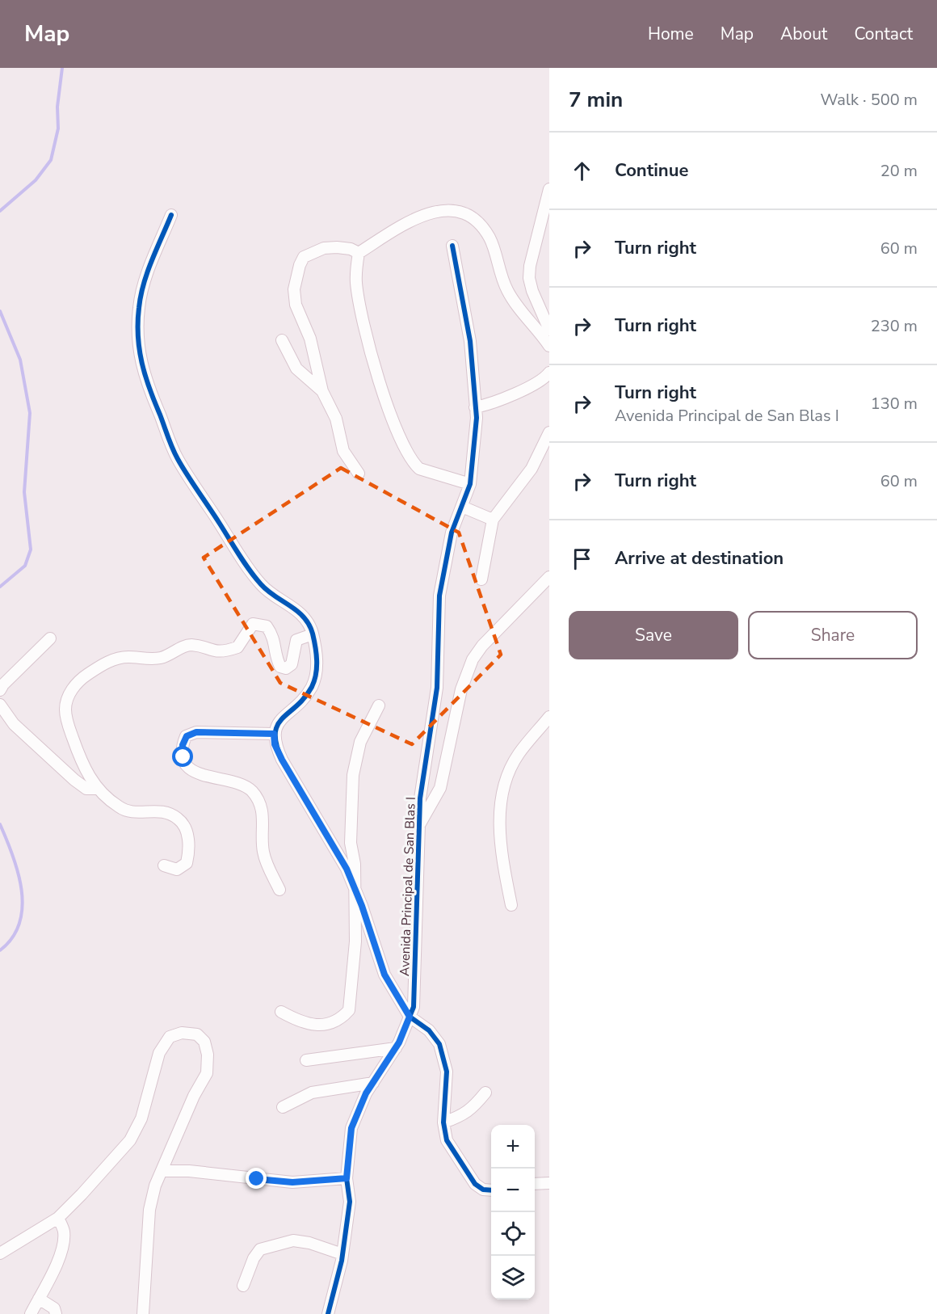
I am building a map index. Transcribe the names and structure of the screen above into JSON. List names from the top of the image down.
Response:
{
  "streets": {
    "street": ["Avenida Principal de San Blas I"]
  },
  "page": {
    "header": "Map",
    "nav": [
      "Home",
      "Map",
      "About",
      "Contact"
    ],
    "heading": ["7 min", "Walk · 500 m"],
    "list": [
      ["Continue", "20 m"],
      ["Turn right", "60 m"],
      ["Turn right", "230 m"],
      ["Turn right", "Avenida Principal de San Blas I", "130 m"],
      ["Turn right", "60 m"],
      "Arrive at destination"
    ],
    "buttons": ["Save", "Share"],
    "map_buttons": ["+", "−"]
  }
}
